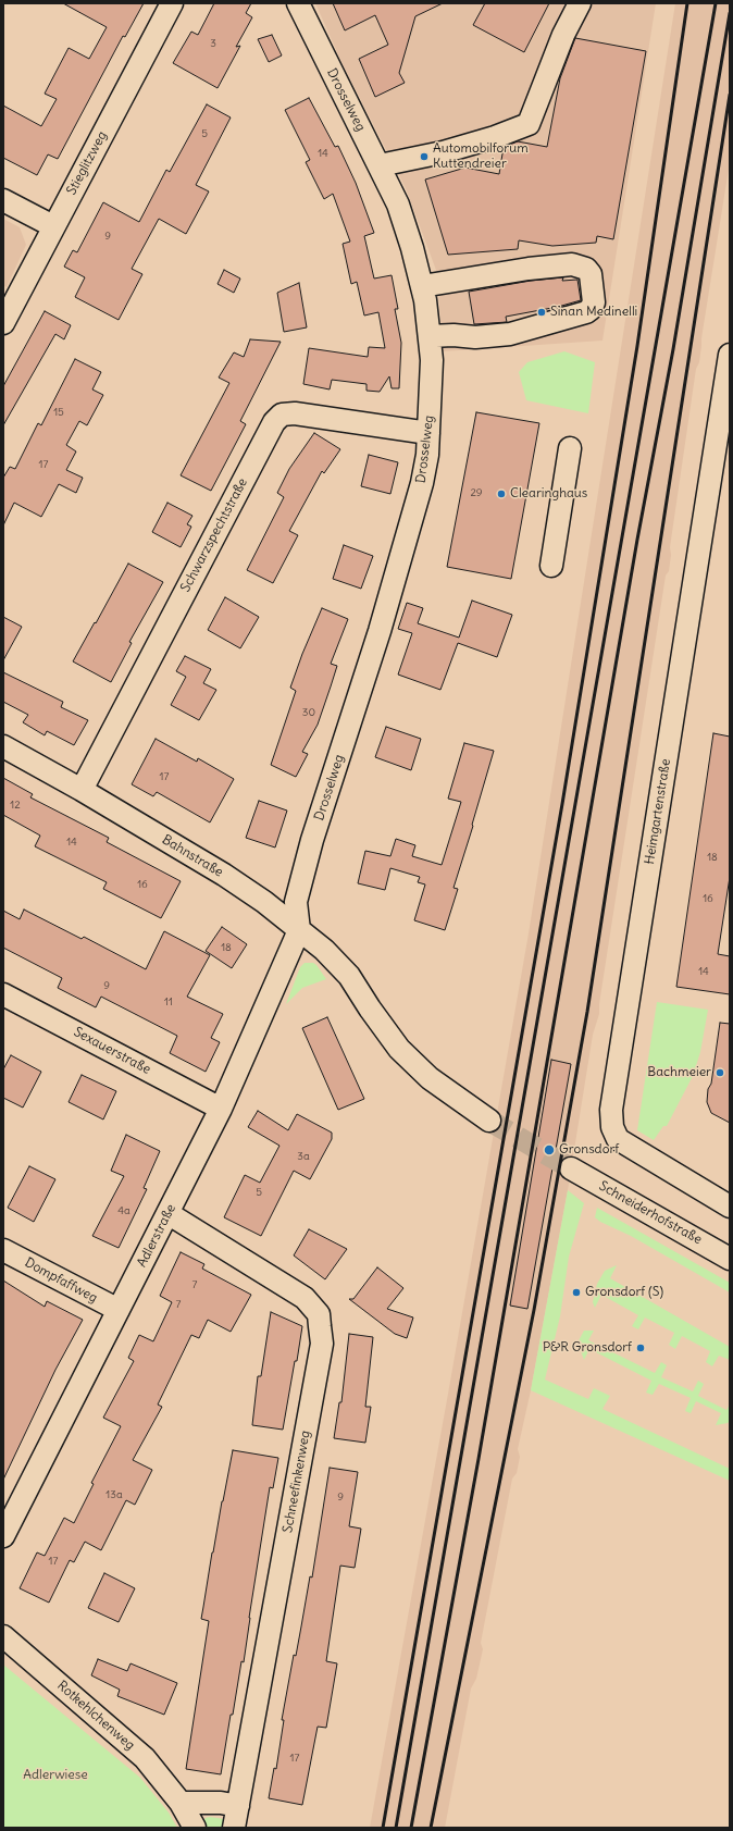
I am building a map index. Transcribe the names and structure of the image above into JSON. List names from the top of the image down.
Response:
{
  "streets": {
    "street": [
      "Drosselweg",
      "Stieglitzweg",
      "Schwarzspechtstraße",
      "Heimgartenstraße",
      "Bahnstraße",
      "Sexauerstraße",
      "Schneiderhofstraße",
      "Adlerstraße",
      "Dompfaffweg",
      "Schneefinkenweg",
      "Rotkehlchenweg"
    ]
  },
  "crossings": [
    ["Drosselweg", "Schwarzspechtstraße"],
    ["Drosselweg", "Bahnstraße"],
    ["Drosselweg", "Adlerstraße"],
    ["Schwarzspechtstraße", "Bahnstraße"],
    ["Bahnstraße", "Adlerstraße"],
    ["Sexauerstraße", "Adlerstraße"],
    ["Adlerstraße", "Dompfaffweg"],
    ["Adlerstraße", "Schneefinkenweg"]
  ],
  "parks": ["Adlerwiese"],
  "places": [
    "Automobilforum Kuttendreier",
    "Sinan Medinelli",
    "Clearinghaus",
    "Bachmeier",
    "Gronsdorf",
    "Gronsdorf (S)",
    "P&R Gronsdorf"
  ],
  "house_numbers": [
    "3",
    "5",
    "14",
    "9",
    "15",
    "17",
    "29",
    "30",
    "17",
    "12",
    "14",
    "18",
    "16",
    "16",
    "18",
    "14",
    "9",
    "11",
    "3a",
    "5",
    "4a",
    "7",
    "7",
    "13a",
    "9",
    "17",
    "17"
  ]
}
